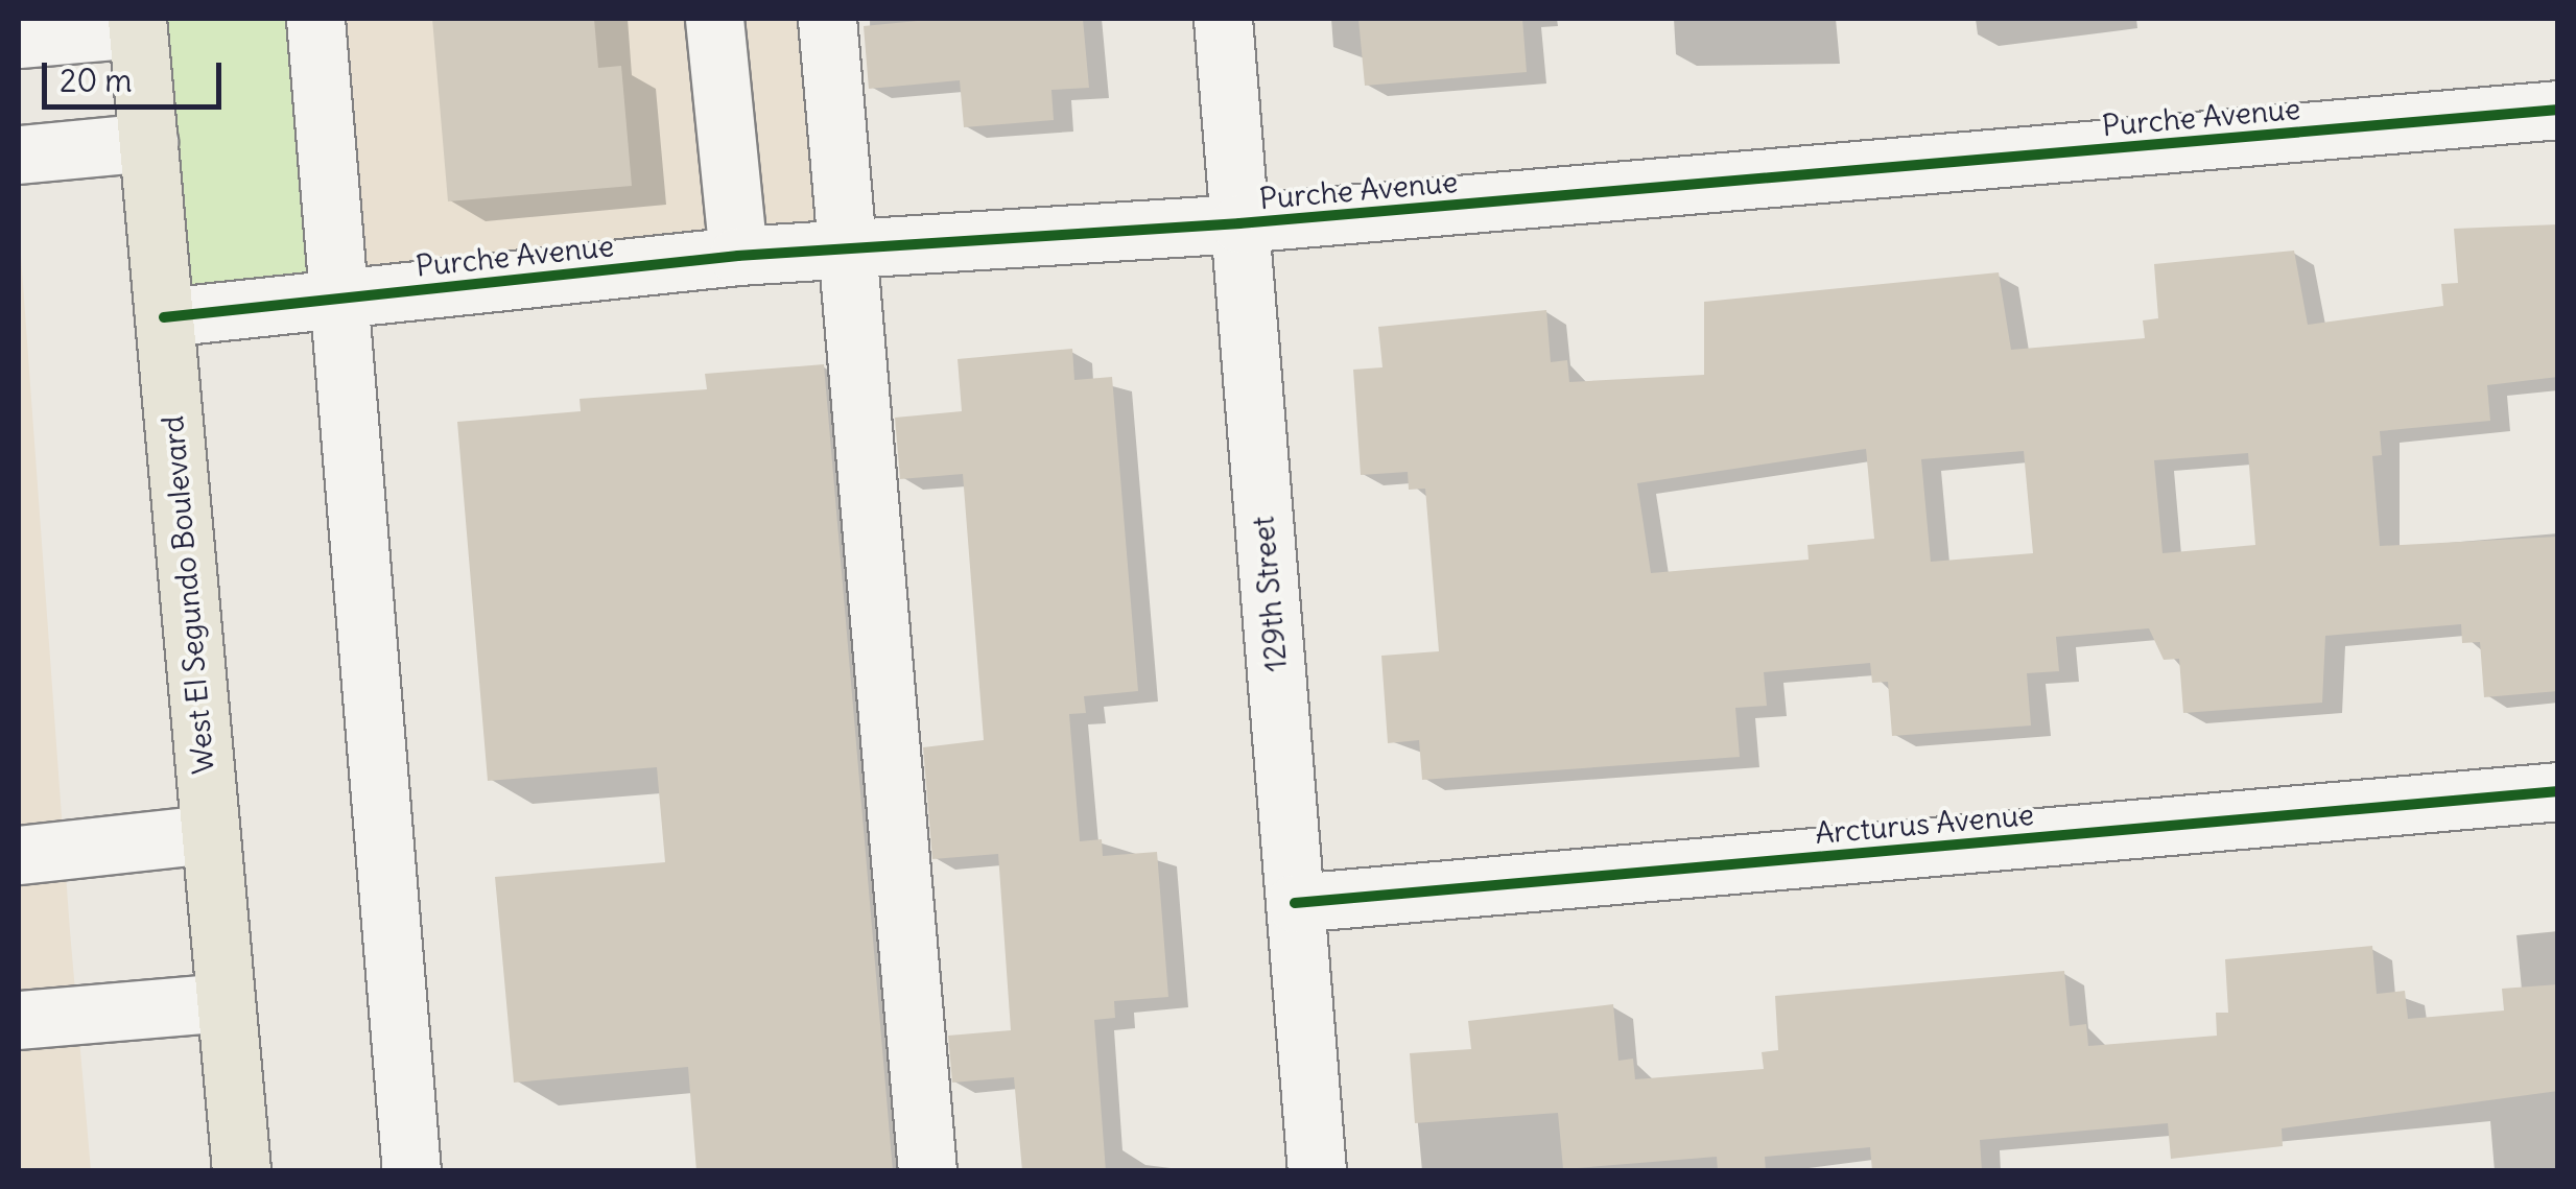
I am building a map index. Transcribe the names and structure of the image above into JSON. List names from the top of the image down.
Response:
{
  "streets": {
    "main road": ["West El Segundo Boulevard"],
    "street": ["Purche Avenue", "129th Street", "Arcturus Avenue"]
  },
  "crossings": [
    ["Purche Avenue", "129th Street"],
    ["Purche Avenue", "West El Segundo Boulevard"],
    ["129th Street", "Arcturus Avenue"]
  ],
  "scale_bar": "20 m"
}
